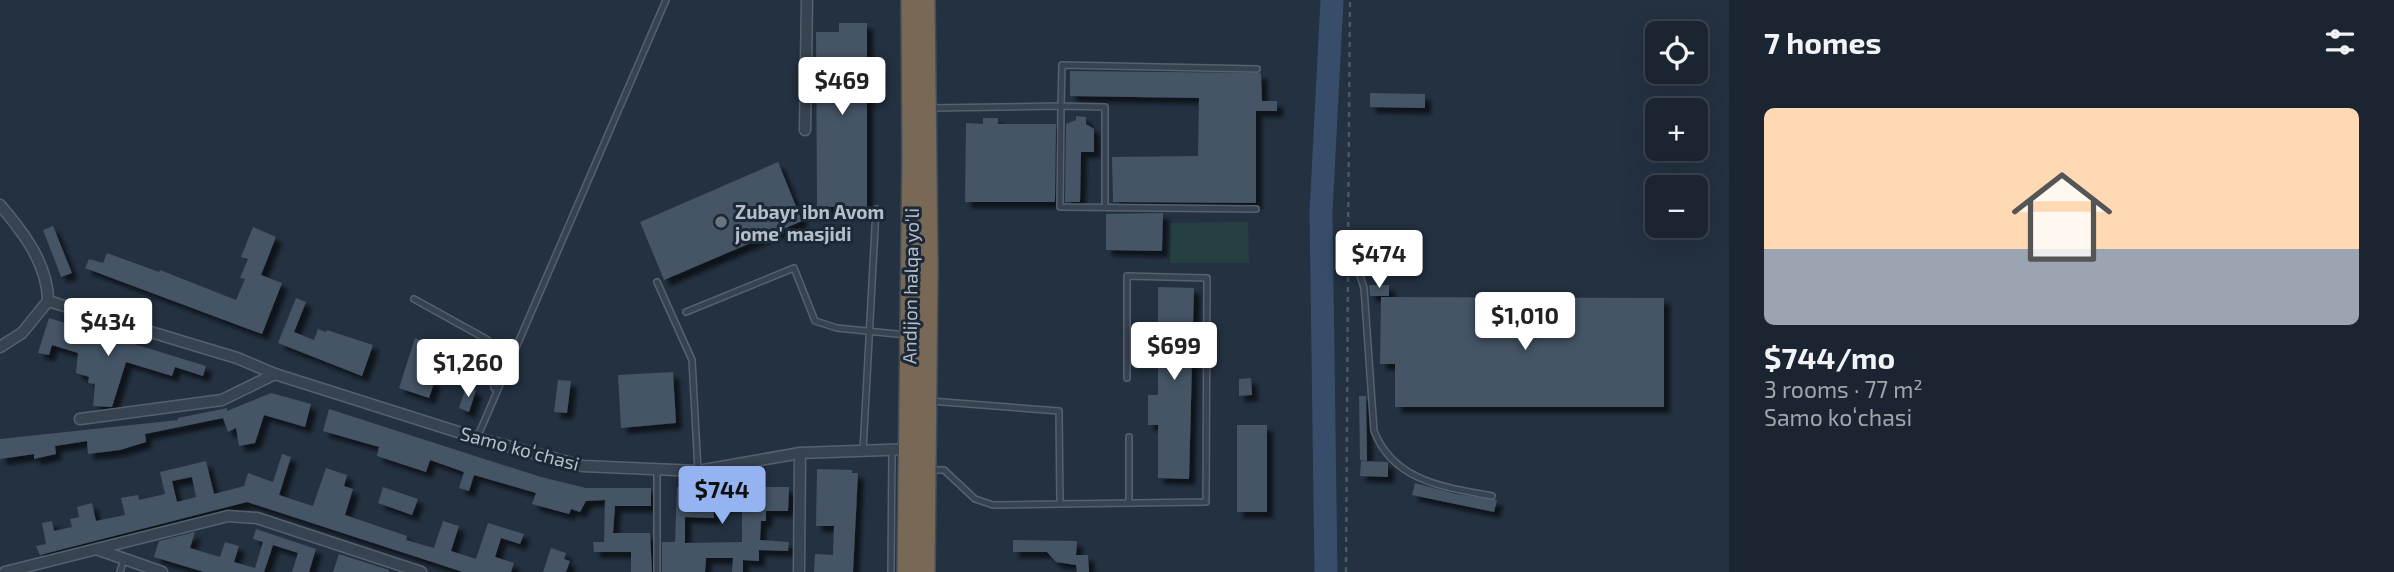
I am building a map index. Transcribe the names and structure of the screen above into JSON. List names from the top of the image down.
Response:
{
  "streets": {
    "highway": ["Andijon halqa yo‘li"],
    "street": ["Samo koʻchasi"]
  },
  "crossings": [
    ["Andijon halqa yo‘li", "Samo koʻchasi"]
  ],
  "places": ["Zubayr ibn Avom jome' masjidi"],
  "page": {
    "heading": "7 homes",
    "map_buttons": ["+", "−"],
    "price": [
      "$469",
      "$474",
      "$1,010",
      "$434",
      "$699",
      "$1,260",
      "$744"
    ],
    "list": [
      {
        "name": "$744/mo",
        "note": "3 rooms · 77 m² · Samo koʻchasi"
      }
    ]
  }
}
